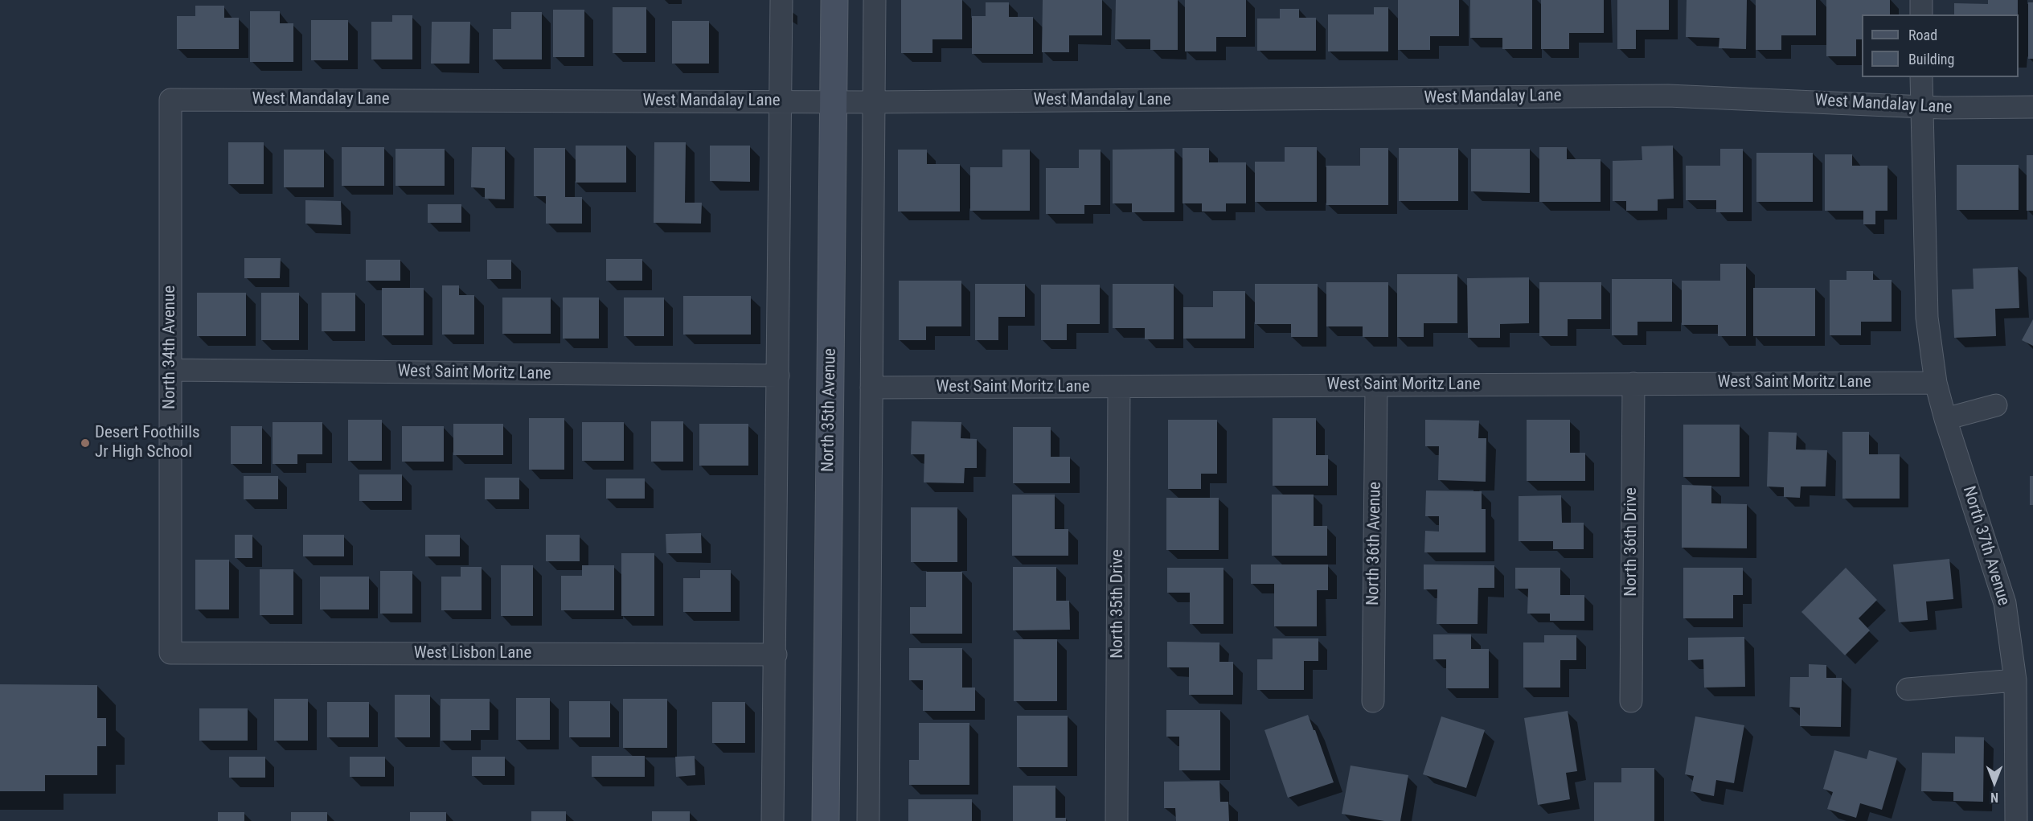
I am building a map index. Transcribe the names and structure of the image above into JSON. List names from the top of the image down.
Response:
{
  "streets": {
    "main road": ["North 35th Avenue"],
    "street": [
      "West Mandalay Lane",
      "North 34th Avenue",
      "West Saint Moritz Lane",
      "North 36th Drive",
      "North 36th Avenue",
      "North 37th Avenue",
      "North 35th Drive",
      "West Lisbon Lane"
    ]
  },
  "crossings": [
    ["West Mandalay Lane", "North 34th Avenue"],
    ["West Mandalay Lane", "North 35th Avenue"],
    ["West Mandalay Lane", "North 37th Avenue"],
    ["North 34th Avenue", "West Saint Moritz Lane"],
    ["North 34th Avenue", "West Lisbon Lane"],
    ["West Saint Moritz Lane", "North 36th Drive"],
    ["West Saint Moritz Lane", "North 36th Avenue"],
    ["West Saint Moritz Lane", "North 37th Avenue"],
    ["West Saint Moritz Lane", "North 35th Drive"]
  ],
  "places": ["Desert Foothills Jr High School"],
  "legend": ["Road", "Building"],
  "north": "bottom"
}
